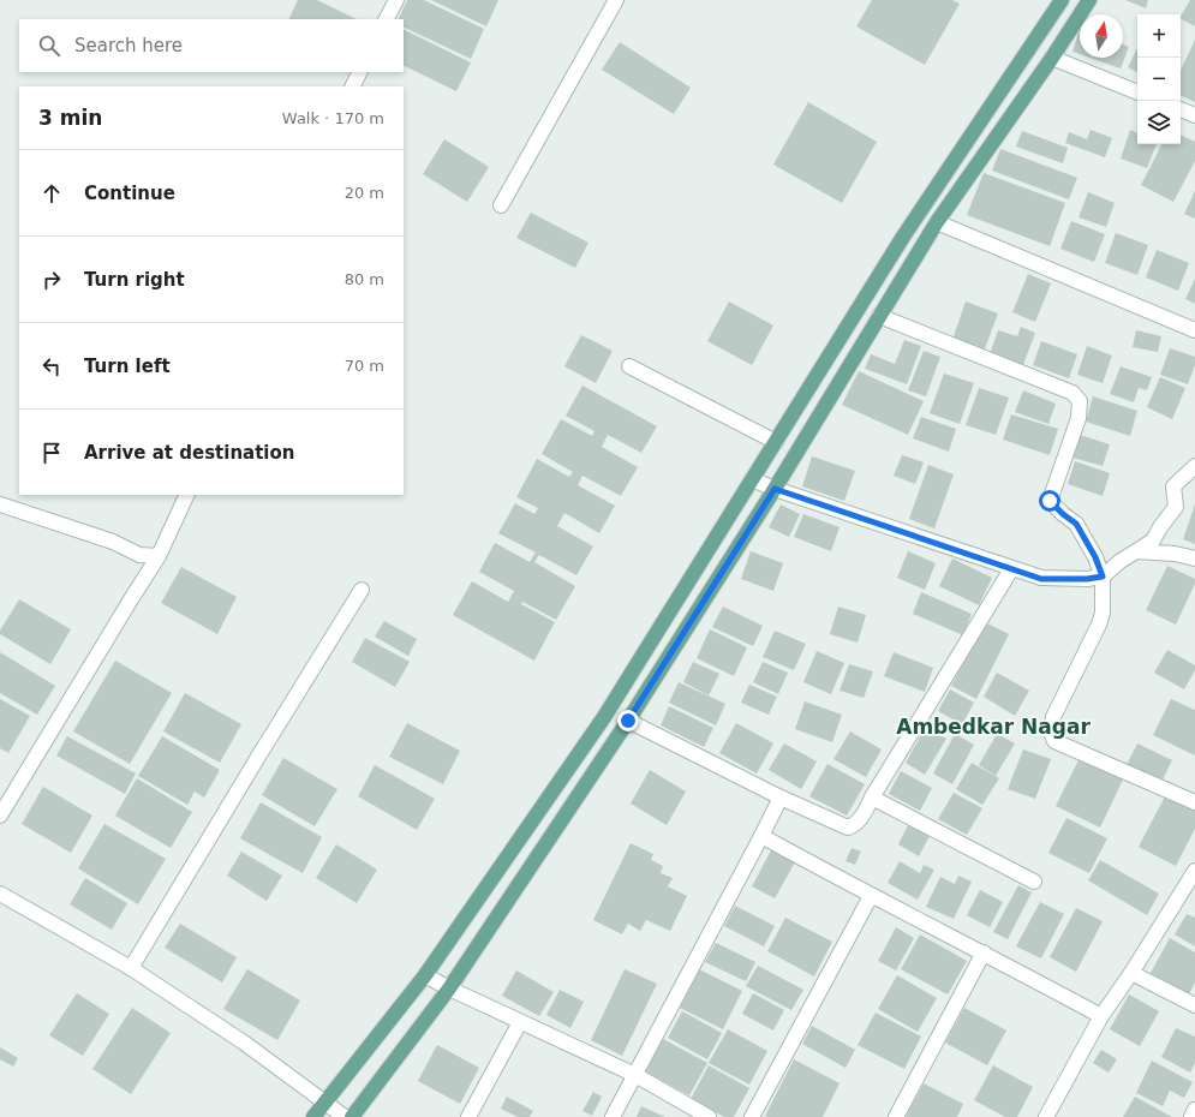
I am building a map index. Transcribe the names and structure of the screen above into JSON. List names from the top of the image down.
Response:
{
  "districts": ["Ambedkar Nagar"],
  "north": "top",
  "page": {
    "map_buttons": ["+", "−"],
    "search": "Search here",
    "heading": ["3 min", "Walk · 170 m"],
    "list": [
      ["Continue", "20 m"],
      ["Turn right", "80 m"],
      ["Turn left", "70 m"],
      "Arrive at destination"
    ]
  }
}
